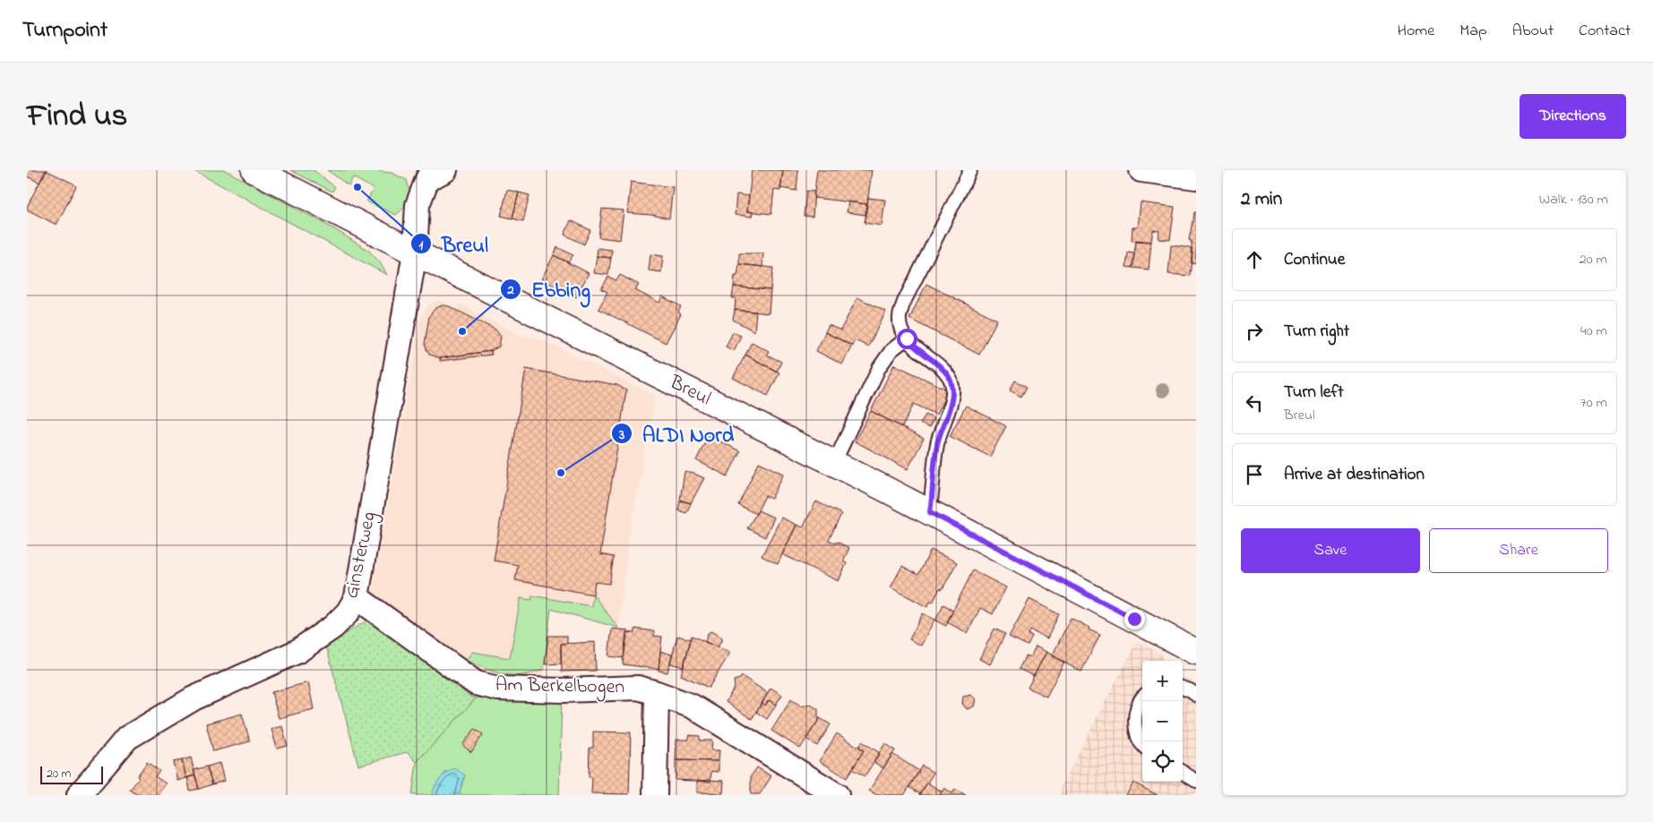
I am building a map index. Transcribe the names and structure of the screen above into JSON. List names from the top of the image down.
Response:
{
  "streets": {
    "main road": ["Breul"],
    "street": ["Ginsterweg", "Am Berkelbogen"]
  },
  "crossings": [
    ["Breul", "Ginsterweg"],
    ["Ginsterweg", "Am Berkelbogen"]
  ],
  "places": ["Breul", "Ebbing", "ALDI Nord"],
  "scale_bar": "20 m",
  "page": {
    "header": "Turnpoint",
    "nav": [
      "Home",
      "Map",
      "About",
      "Contact"
    ],
    "title": "Find us",
    "buttons": [
      "Directions",
      ["Save", "Share"]
    ],
    "heading": ["2 min", "Walk · 130 m"],
    "list": [
      ["Continue", "20 m"],
      ["Turn right", "40 m"],
      ["Turn left", "Breul", "70 m"],
      "Arrive at destination"
    ],
    "map_buttons": ["+", "−"],
    "scale": "20 m"
  }
}
